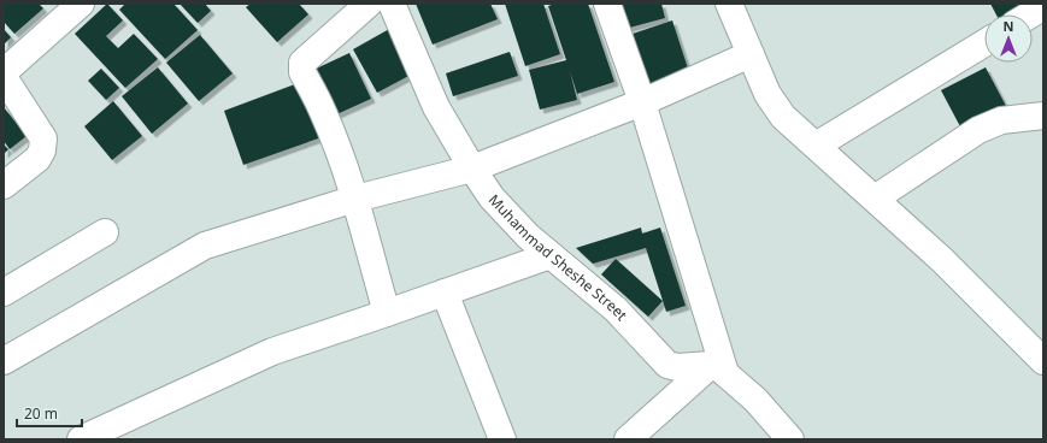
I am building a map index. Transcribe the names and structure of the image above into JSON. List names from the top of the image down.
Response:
{
  "streets": {
    "street": ["Muhammad Sheshe Street"]
  },
  "scale_bar": "20 m",
  "north": "top"
}
